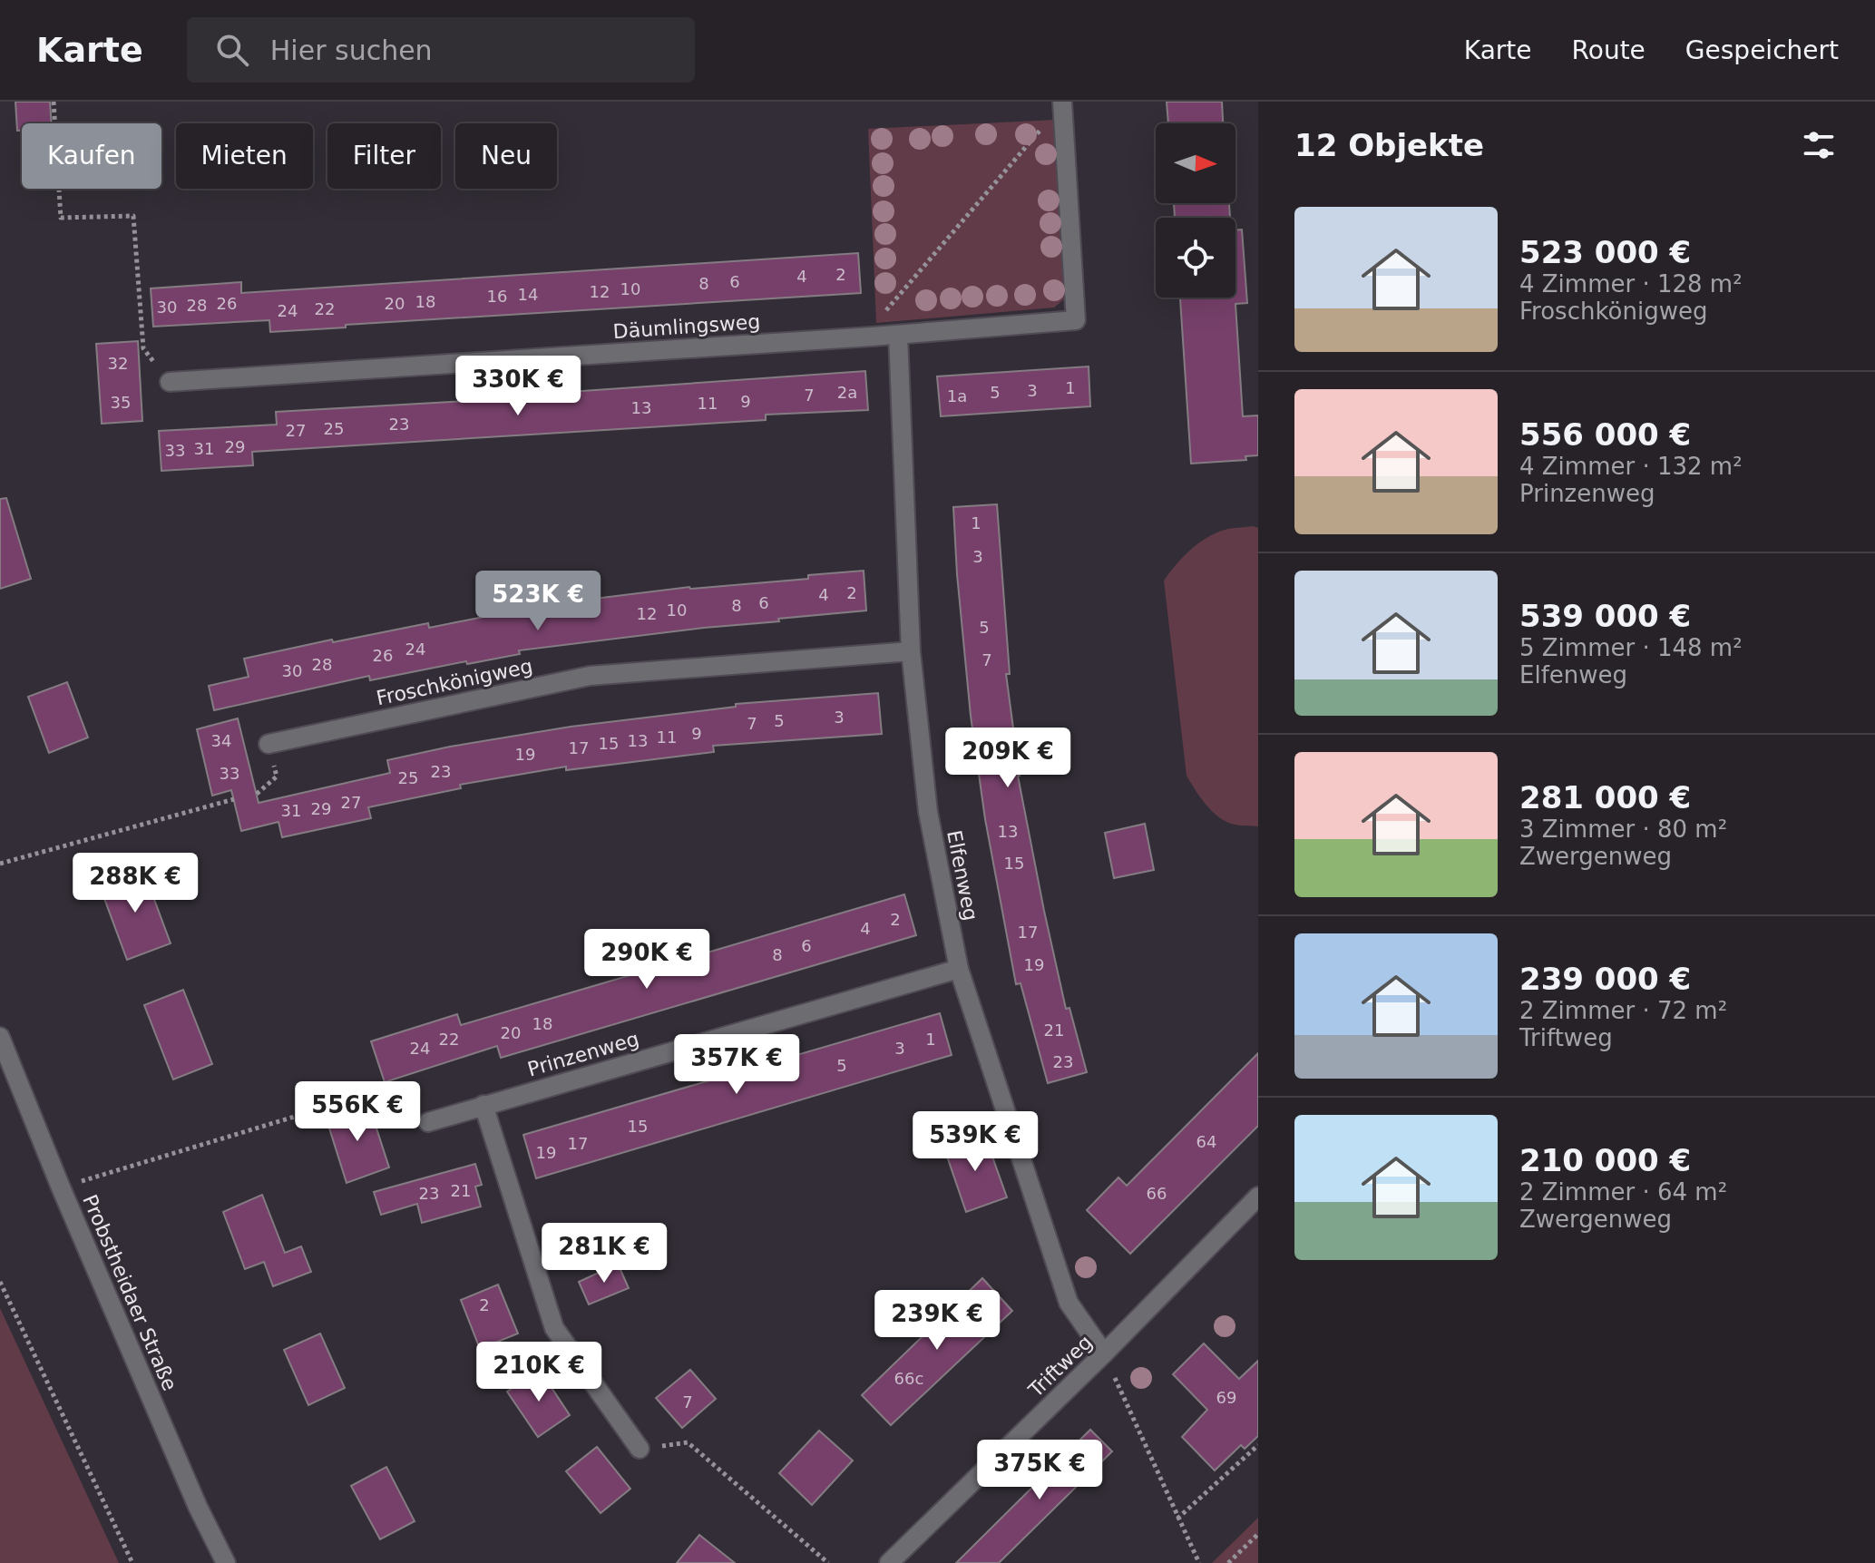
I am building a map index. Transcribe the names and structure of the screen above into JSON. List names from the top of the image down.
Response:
{
  "streets": {
    "street": [
      "Däumlingsweg",
      "Froschkönigweg",
      "Elfenweg",
      "Prinzenweg",
      "Probstheidaer Straße",
      "Triftweg"
    ]
  },
  "crossings": [
    ["Däumlingsweg", "Elfenweg"],
    ["Froschkönigweg", "Elfenweg"],
    ["Elfenweg", "Prinzenweg"],
    ["Elfenweg", "Triftweg"]
  ],
  "house_numbers": [
    "2",
    "4",
    "6",
    "8",
    "10",
    "12",
    "14",
    "16",
    "18",
    "26",
    "20",
    "28",
    "30",
    "22",
    "24",
    "32",
    "1",
    "3",
    "2a",
    "5",
    "7",
    "1a",
    "9",
    "35",
    "11",
    "13",
    "23",
    "25",
    "27",
    "29",
    "31",
    "33",
    "1",
    "3",
    "2",
    "4",
    "6",
    "8",
    "10",
    "12",
    "5",
    "24",
    "26",
    "7",
    "28",
    "30",
    "3",
    "5",
    "7",
    "9",
    "11",
    "34",
    "13",
    "15",
    "17",
    "19",
    "23",
    "33",
    "25",
    "27",
    "29",
    "31",
    "13",
    "15",
    "2",
    "4",
    "17",
    "6",
    "8",
    "19",
    "18",
    "21",
    "20",
    "22",
    "1",
    "24",
    "3",
    "23",
    "5",
    "15",
    "64",
    "17",
    "19",
    "21",
    "23",
    "66",
    "2",
    "66c",
    "69",
    "7"
  ],
  "north": "right",
  "page": {
    "header": "Karte",
    "search": "Hier suchen",
    "nav": ["Karte", "Route", "Gespeichert"],
    "heading": "12 Objekte",
    "chip": [
      "Kaufen",
      "Mieten",
      "Filter",
      "Neu"
    ],
    "list": [
      {
        "name": "523 000 €",
        "note": "4 Zimmer · 128 m² · Froschkönigweg"
      },
      {
        "name": "556 000 €",
        "note": "4 Zimmer · 132 m² · Prinzenweg"
      },
      {
        "name": "539 000 €",
        "note": "5 Zimmer · 148 m² · Elfenweg"
      },
      {
        "name": "281 000 €",
        "note": "3 Zimmer · 80 m² · Zwergenweg"
      },
      {
        "name": "239 000 €",
        "note": "2 Zimmer · 72 m² · Triftweg"
      },
      {
        "name": "210 000 €",
        "note": "2 Zimmer · 64 m² · Zwergenweg"
      }
    ],
    "price": [
      "330K €",
      "523K €",
      "209K €",
      "288K €",
      "290K €",
      "357K €",
      "556K €",
      "539K €",
      "281K €",
      "239K €",
      "210K €",
      "375K €"
    ]
  }
}
